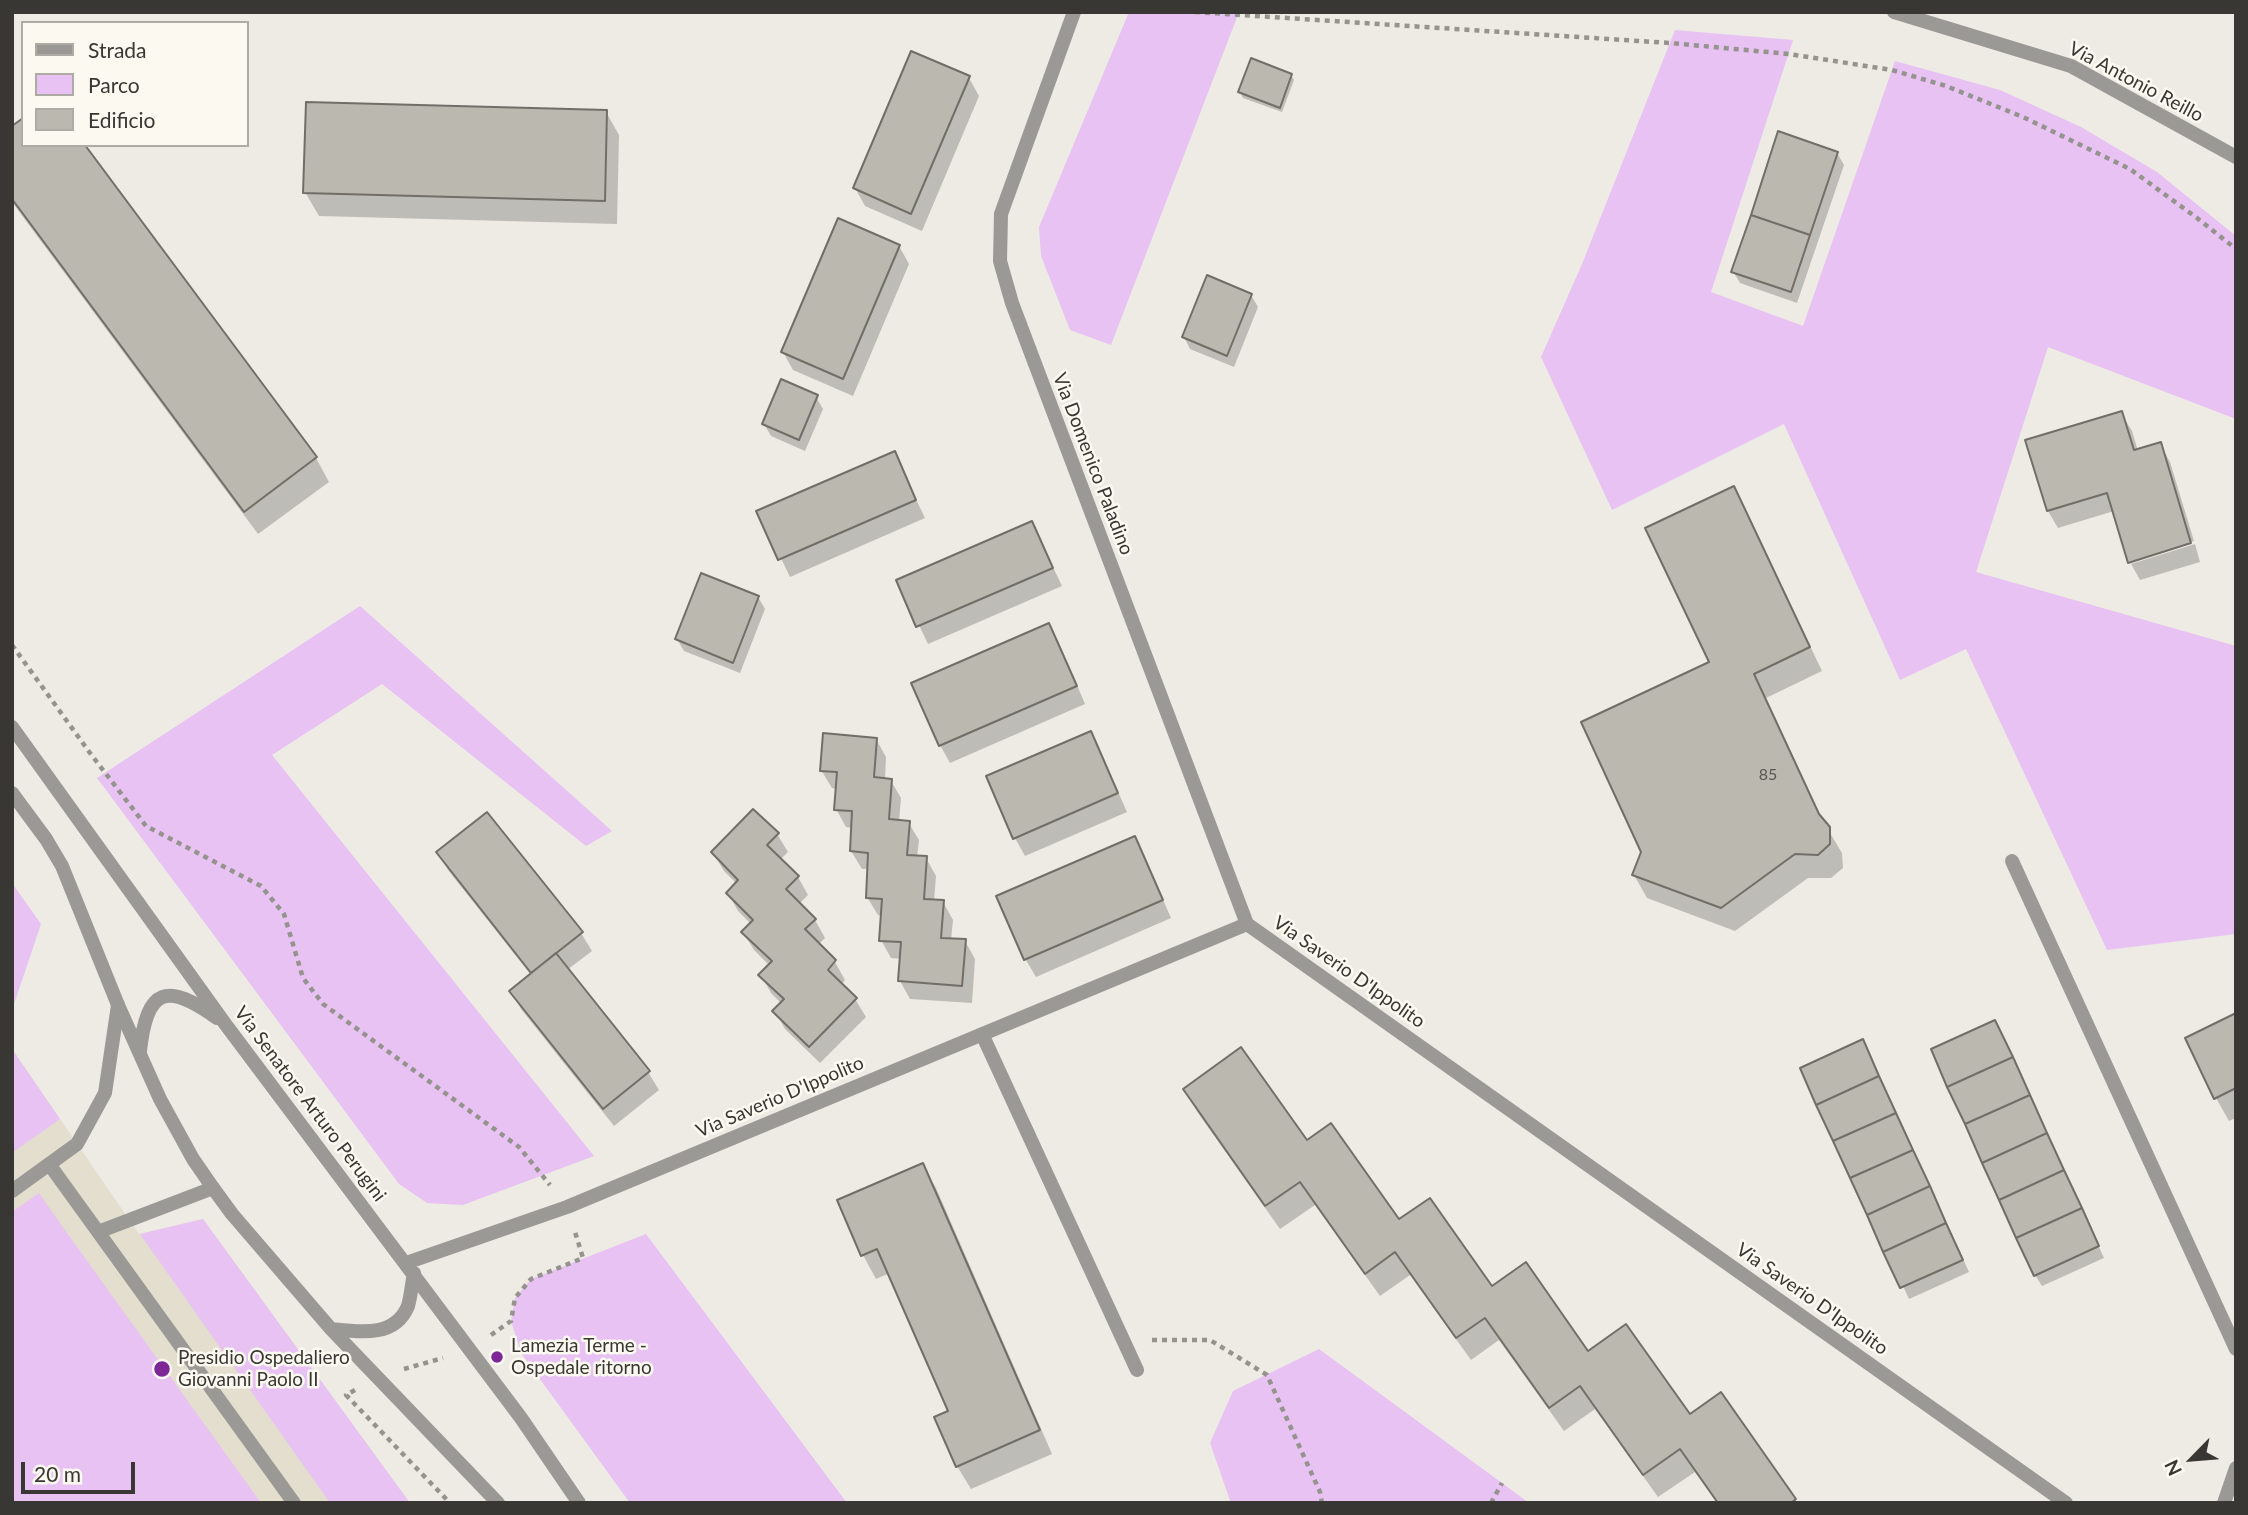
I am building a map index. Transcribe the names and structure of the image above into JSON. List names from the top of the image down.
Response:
{
  "streets": {
    "street": [
      "Via Antonio Reillo",
      "Via Domenico Paladino",
      "Via Saverio D'Ippolito",
      "Via Senatore Arturo Perugini"
    ]
  },
  "crossings": [
    ["Via Domenico Paladino", "Via Saverio D'Ippolito"],
    ["Via Saverio D'Ippolito", "Via Senatore Arturo Perugini"]
  ],
  "places": ["Lamezia Terme - Ospedale ritorno", "Presidio Ospedaliero Giovanni Paolo II"],
  "house_numbers": ["85"],
  "legend": ["Strada", "Parco", "Edificio"],
  "scale_bar": "20 m",
  "north": "bottom left"
}
